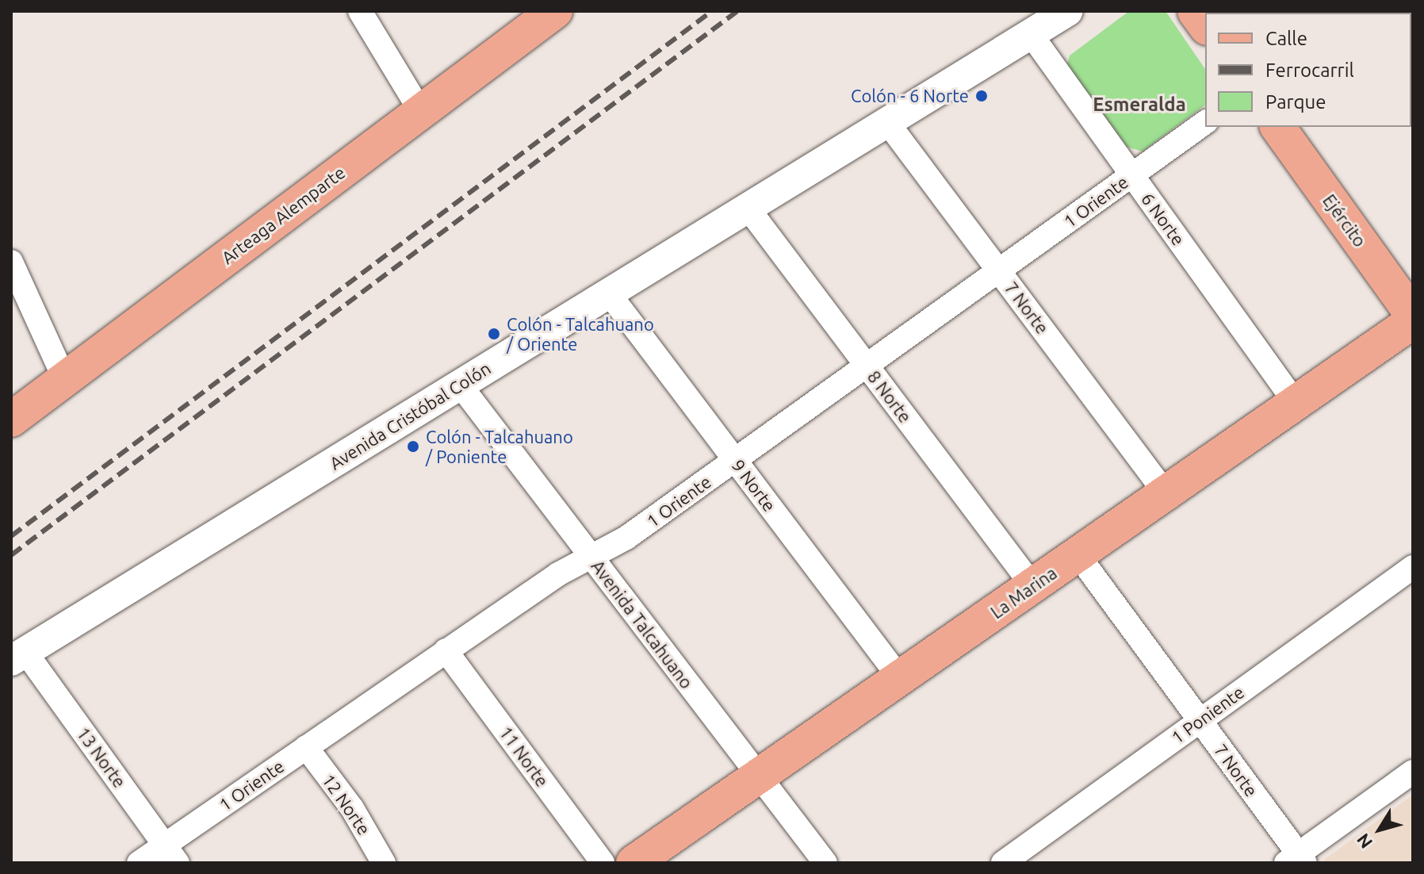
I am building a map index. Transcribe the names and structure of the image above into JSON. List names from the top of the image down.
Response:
{
  "streets": {
    "main road": ["Arteaga Alemparte", "Ejército", "La Marina"],
    "street": [
      "1 Oriente",
      "6 Norte",
      "7 Norte",
      "8 Norte",
      "Avenida Cristóbal Colón",
      "9 Norte",
      "Avenida Talcahuano",
      "1 Poniente",
      "11 Norte",
      "13 Norte",
      "12 Norte"
    ]
  },
  "crossings": [
    ["1 Oriente", "6 Norte"],
    ["1 Oriente", "7 Norte"],
    ["1 Oriente", "8 Norte"],
    ["1 Oriente", "9 Norte"],
    ["1 Oriente", "Avenida Talcahuano"],
    ["1 Oriente", "11 Norte"],
    ["1 Oriente", "13 Norte"],
    ["1 Oriente", "12 Norte"],
    ["6 Norte", "Avenida Cristóbal Colón"],
    ["6 Norte", "La Marina"],
    ["7 Norte", "Avenida Cristóbal Colón"],
    ["7 Norte", "La Marina"],
    ["7 Norte", "1 Poniente"],
    ["8 Norte", "Avenida Cristóbal Colón"],
    ["8 Norte", "La Marina"],
    ["Avenida Cristóbal Colón", "9 Norte"],
    ["Avenida Cristóbal Colón", "Avenida Talcahuano"],
    ["Avenida Cristóbal Colón", "13 Norte"],
    ["9 Norte", "La Marina"],
    ["La Marina", "Avenida Talcahuano"]
  ],
  "districts": ["Esmeralda"],
  "places": ["Colón - 6 Norte", "Colón - Talcahuano / Oriente", "Colón - Talcahuano / Poniente"],
  "legend": ["Calle", "Ferrocarril", "Parque"],
  "north": "bottom left"
}
